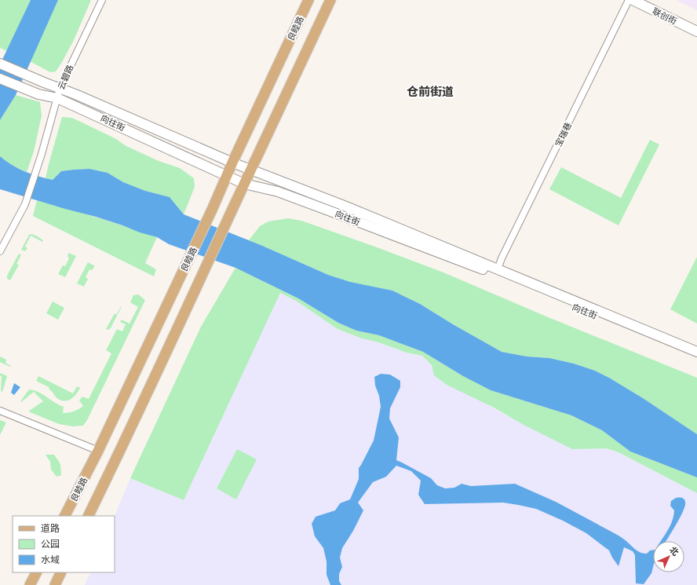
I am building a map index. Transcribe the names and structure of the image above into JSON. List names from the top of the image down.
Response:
{
  "streets": {
    "main road": ["良睦路"],
    "street": [
      "联创街",
      "云碧路",
      "向往街",
      "宝瑞巷"
    ]
  },
  "crossings": [
    ["良睦路", "向往街"],
    ["云碧路", "向往街"],
    ["向往街", "宝瑞巷"]
  ],
  "districts": ["仓前街道"],
  "legend": ["道路", "公园", "水域"],
  "north": "top right"
}
